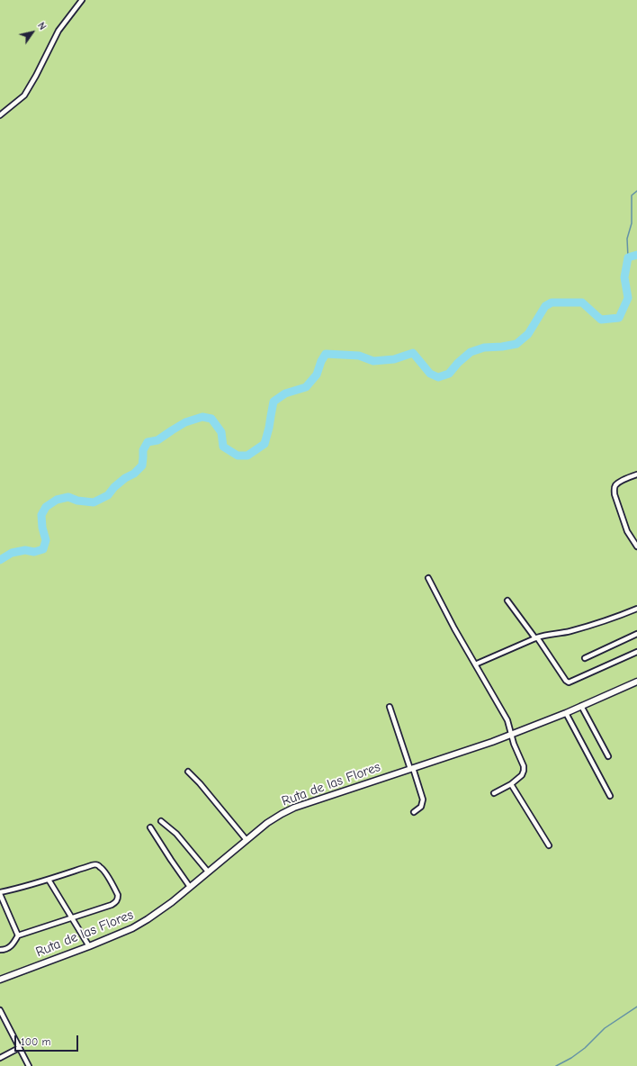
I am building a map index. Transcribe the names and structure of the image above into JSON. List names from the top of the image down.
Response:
{
  "streets": {
    "main road": ["Ruta de las Flores"]
  },
  "scale_bar": "100 m",
  "north": "top right"
}
